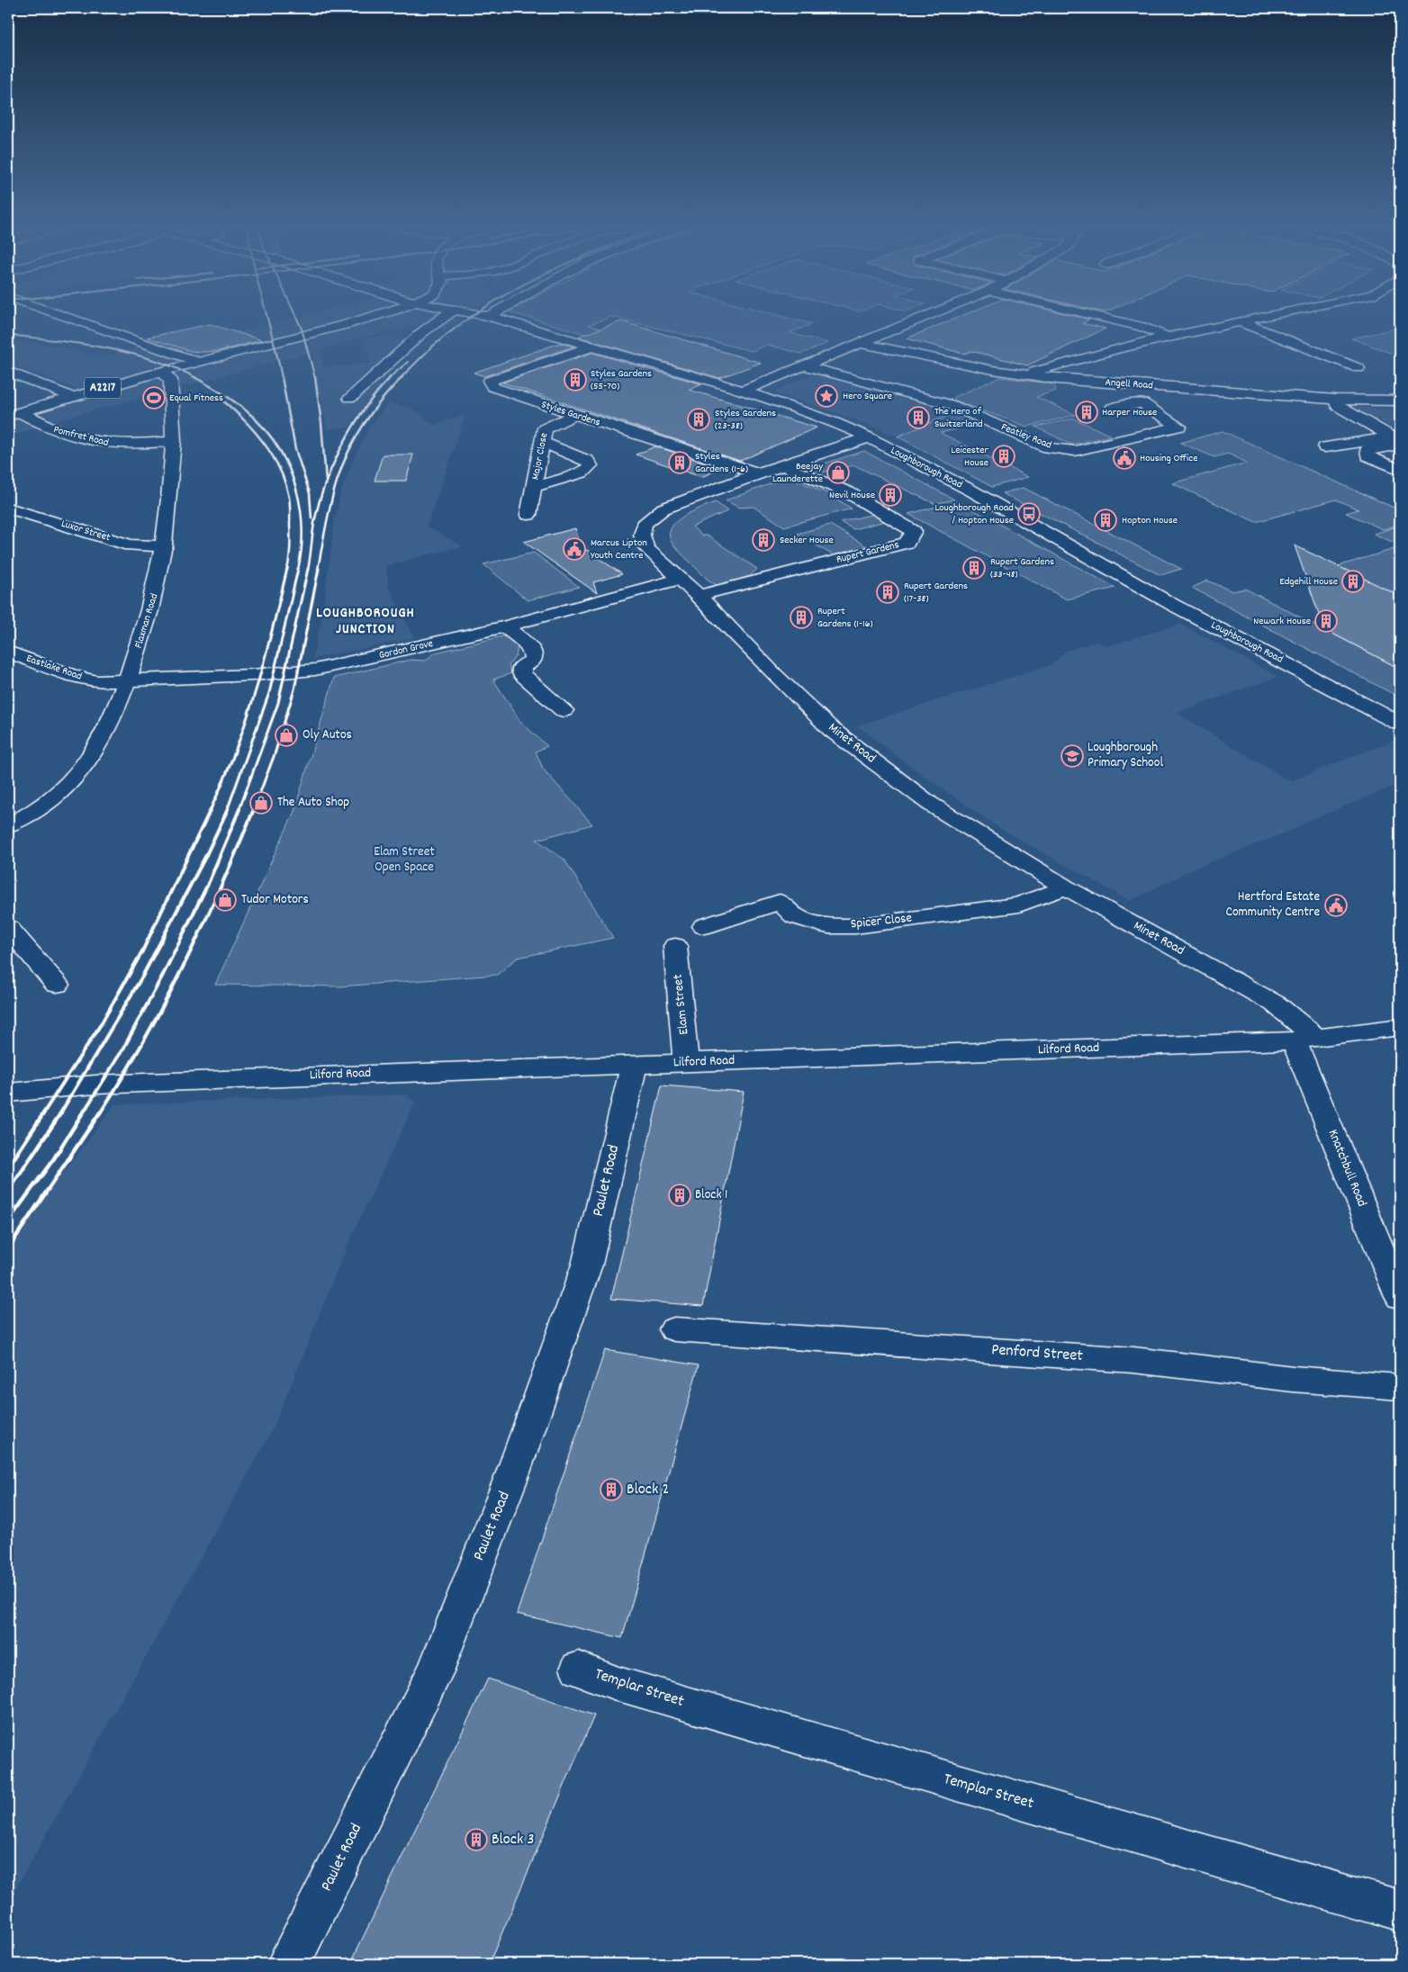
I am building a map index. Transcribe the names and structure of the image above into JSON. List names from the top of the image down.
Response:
{
  "streets": {
    "street": [
      "Angell Road",
      "A2217",
      "Styles Gardens",
      "Pomfret Road",
      "Featley Road",
      "Major Close",
      "Loughborough Road",
      "Luxor Street",
      "Rupert Gardens",
      "Flaxman Road",
      "Gordon Grove",
      "Eastlake Road",
      "Minet Road",
      "Spicer Close",
      "Elam Street",
      "Lilford Road",
      "Knatchbull Road",
      "Paulet Road",
      "Penford Street",
      "Templar Street"
    ]
  },
  "crossings": [
    ["A2217", "Pomfret Road"],
    ["A2217", "Flaxman Road"],
    ["Styles Gardens", "Major Close"],
    ["Styles Gardens", "Loughborough Road"],
    ["Styles Gardens", "Minet Road"],
    ["Pomfret Road", "Flaxman Road"],
    ["Loughborough Road", "Minet Road"],
    ["Luxor Street", "Flaxman Road"],
    ["Rupert Gardens", "Minet Road"],
    ["Flaxman Road", "Gordon Grove"],
    ["Flaxman Road", "Eastlake Road"],
    ["Gordon Grove", "Eastlake Road"],
    ["Gordon Grove", "Minet Road"],
    ["Minet Road", "Spicer Close"],
    ["Minet Road", "Lilford Road"],
    ["Minet Road", "Knatchbull Road"],
    ["Elam Street", "Lilford Road"],
    ["Lilford Road", "Knatchbull Road"],
    ["Lilford Road", "Paulet Road"]
  ],
  "districts": ["LOUGHBOROUGH JUNCTION"],
  "parks": ["Elam Street Open Space"],
  "places": {
    "building": [
      "Styles Gardens (55-70)",
      "Harper House",
      "The Hero of Switzerland",
      "Styles Gardens (23-38)",
      "Leicester House",
      "Styles Gardens (1-6)",
      "Nevil House",
      "Hopton House",
      "Secker House",
      "Rupert Gardens (33-48)",
      "Edgehill House",
      "Rupert Gardens (17-38)",
      "Rupert Gardens (1-16)",
      "Newark House",
      "Block 1",
      "Block 2",
      "Block 3"
    ],
    "place": ["Hero Square"],
    "sports": ["Equal Fitness"],
    "public building": ["Housing Office", "Marcus Lipton Youth Centre", "Hertford Estate Community Centre"],
    "shop": [
      "Beejay Launderette",
      "Oly Autos",
      "The Auto Shop",
      "Tudor Motors"
    ],
    "bus stop": ["Loughborough Road / Hopton House"],
    "school or university": ["Loughborough Primary School"]
  }
}
